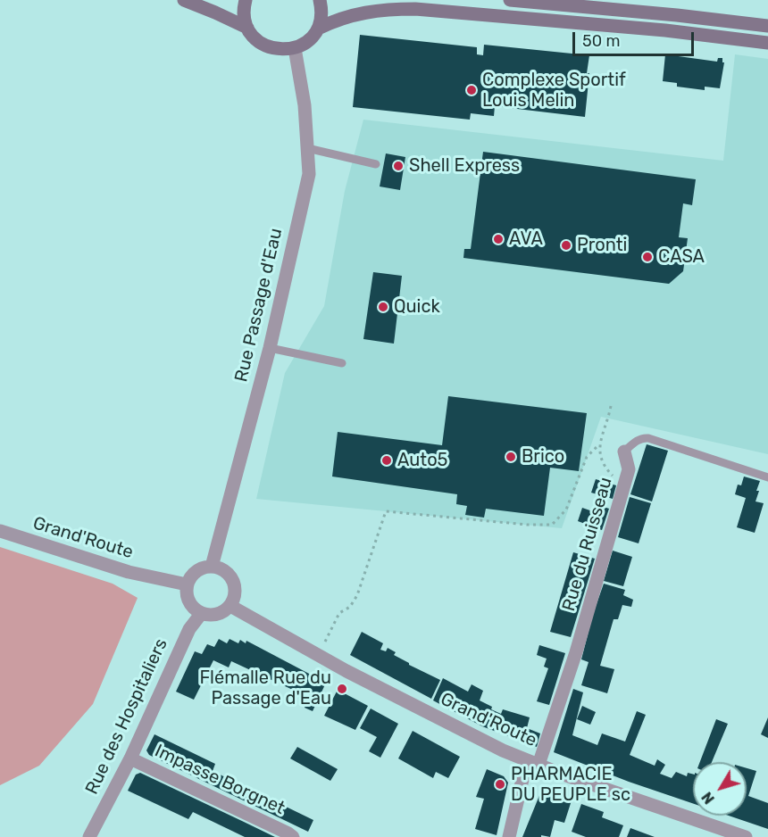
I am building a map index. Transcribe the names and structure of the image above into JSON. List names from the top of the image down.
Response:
{
  "streets": {
    "street": [
      "Rue Passage d'Eau",
      "Grand'Route",
      "Rue du Ruisseau",
      "Rue des Hospitaliers",
      "Impasse Borgnet"
    ]
  },
  "crossings": [
    ["Rue Passage d'Eau", "Grand'Route"],
    ["Rue Passage d'Eau", "Rue des Hospitaliers"],
    ["Grand'Route", "Rue du Ruisseau"],
    ["Grand'Route", "Rue des Hospitaliers"],
    ["Rue des Hospitaliers", "Impasse Borgnet"]
  ],
  "places": [
    "Complexe Sportif Louis Melin",
    "Shell Express",
    "AVA",
    "Pronti",
    "CASA",
    "Quick",
    "Brico",
    "Auto5",
    "Flémalle Rue du Passage d'Eau",
    "PHARMACIE DU PEUPLE sc"
  ],
  "scale_bar": "50 m",
  "north": "bottom left"
}
